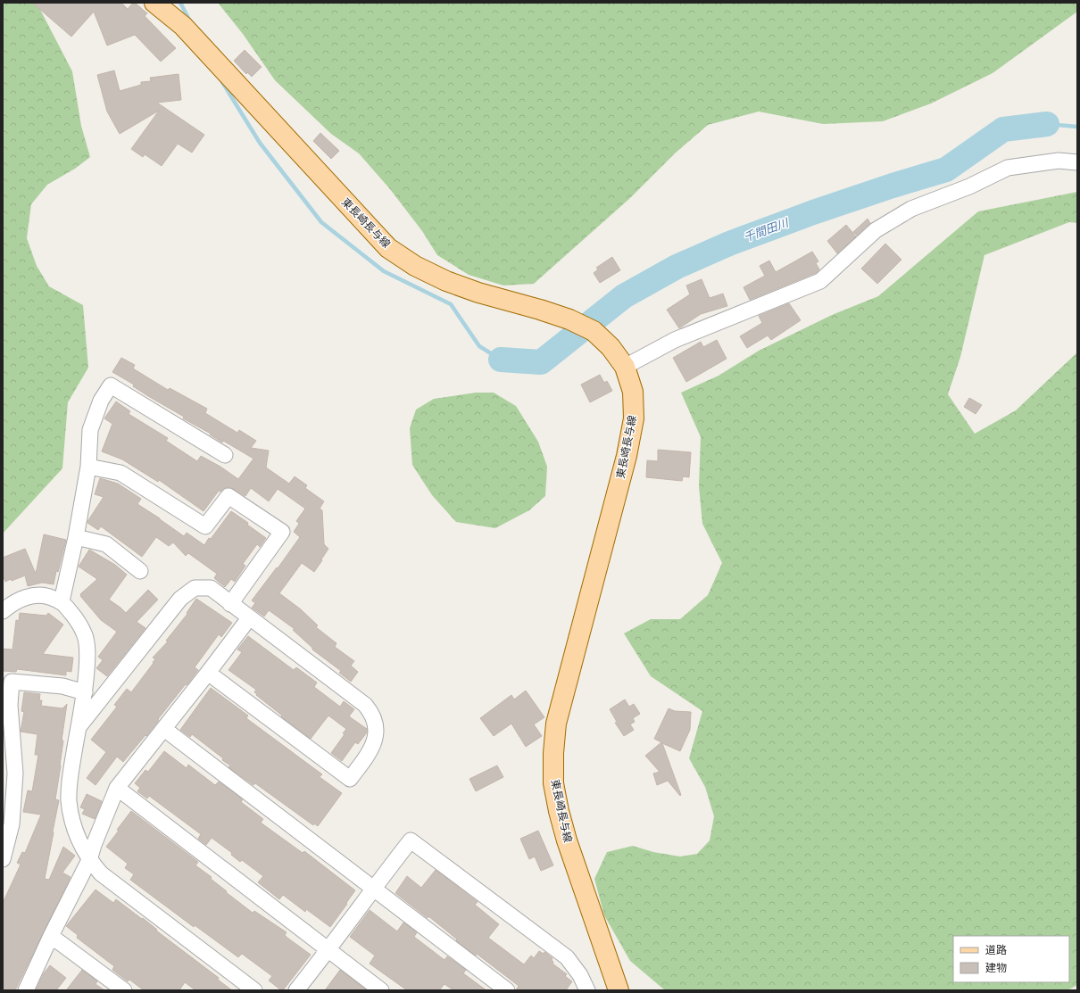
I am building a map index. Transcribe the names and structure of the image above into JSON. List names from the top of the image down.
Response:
{
  "streets": {
    "main road": ["東長崎長与線"]
  },
  "water": ["千間田川"],
  "legend": ["道路", "建物"]
}
